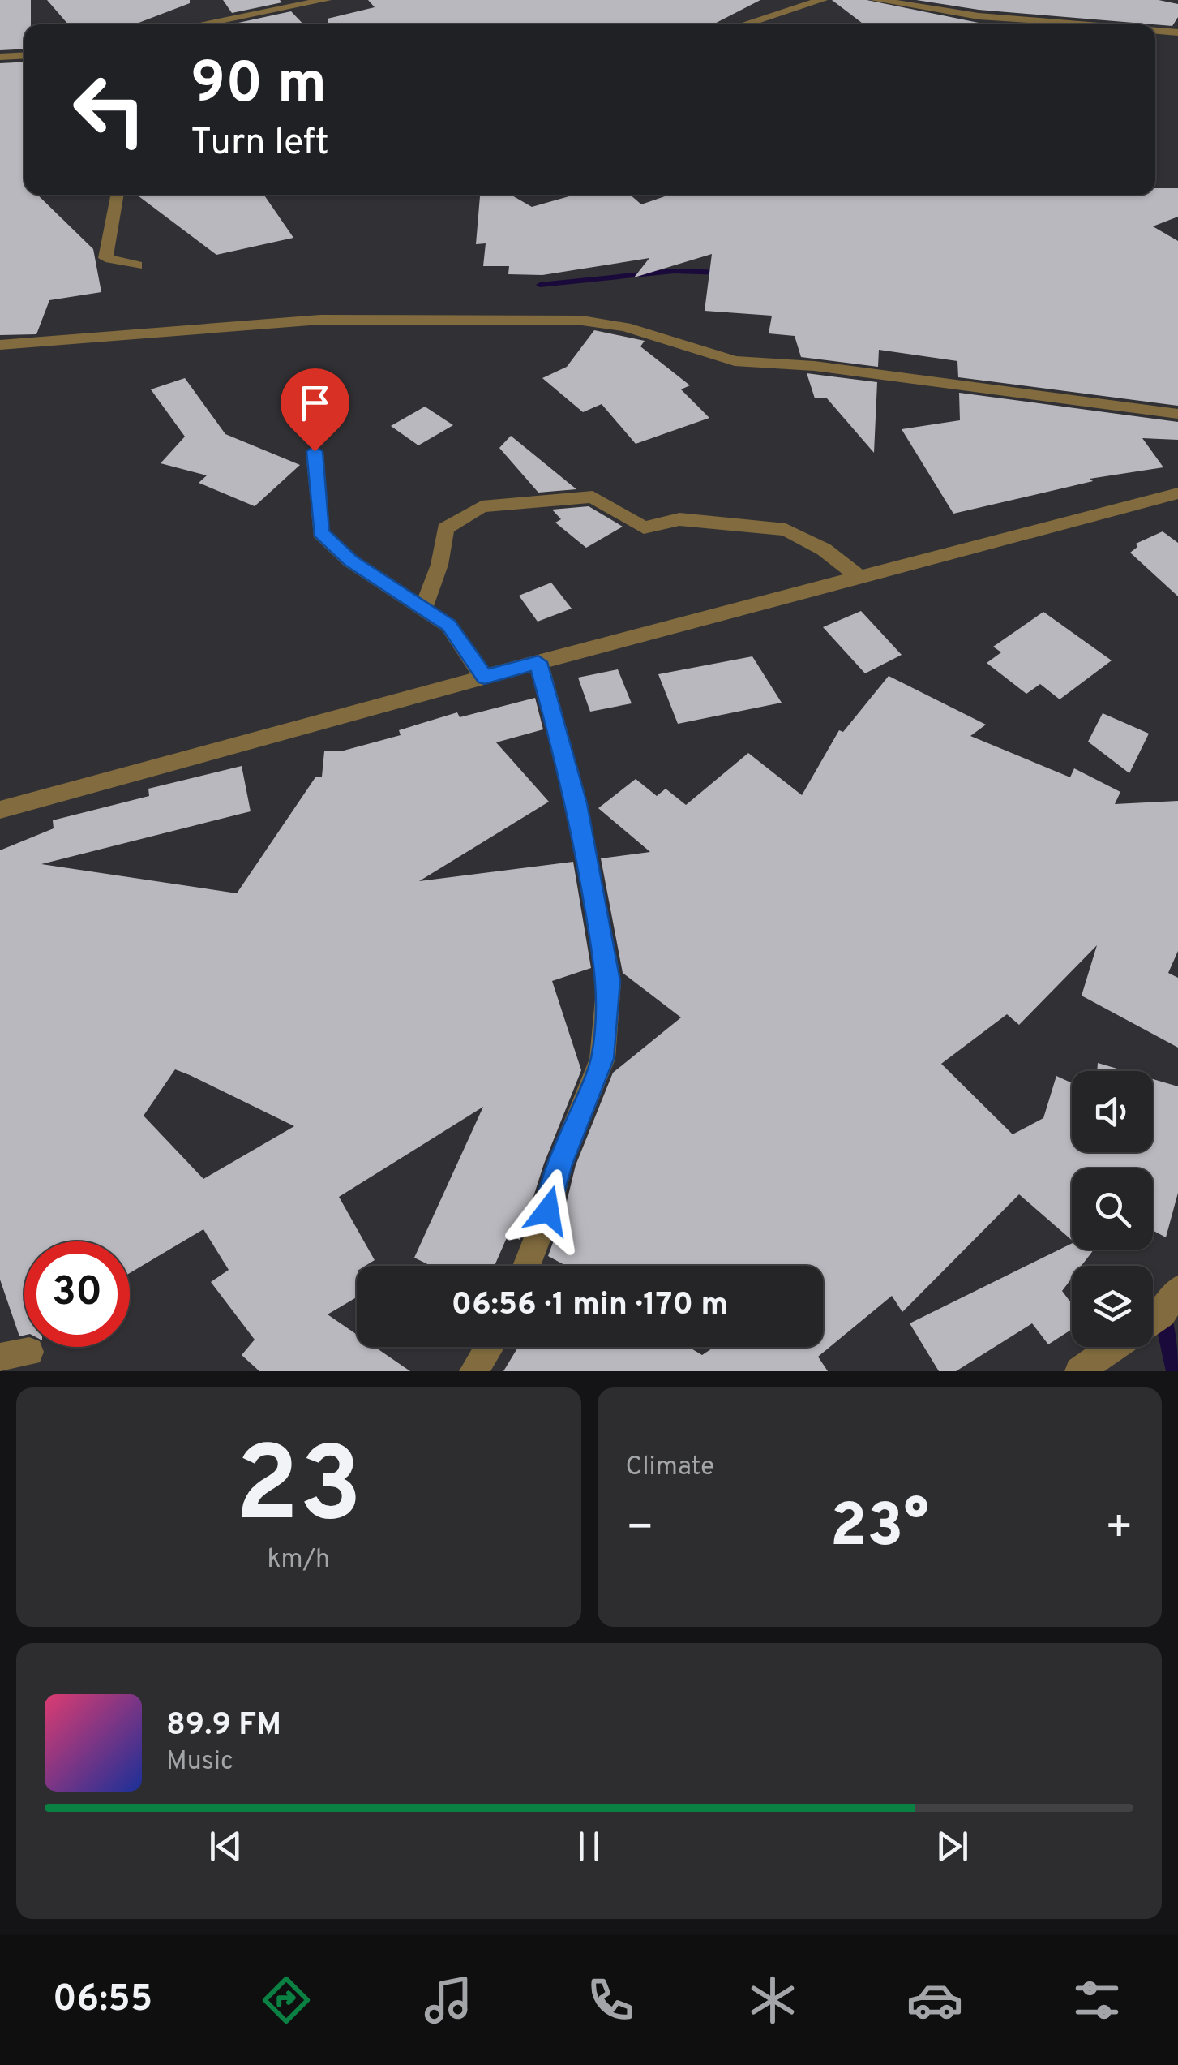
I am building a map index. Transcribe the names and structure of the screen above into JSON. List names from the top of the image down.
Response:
{
  "page": {
    "turn": ["90 m", "Turn left"],
    "limit": "30",
    "trip": "06:56 · 1 min · 170 m",
    "tile": [
      ["23", "km/h"],
      "Climate"
    ],
    "heat": ["−", "23°", "+"],
    "song": ["89.9 FM", "Music"],
    "tabs": "06:55"
  }
}
